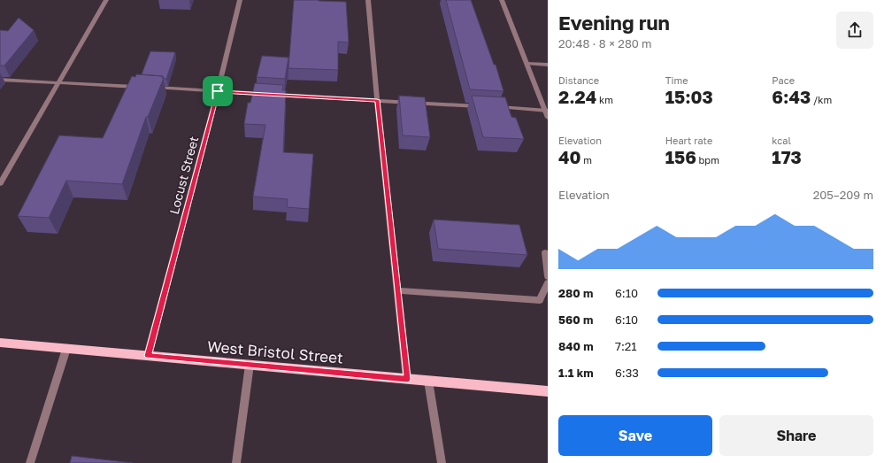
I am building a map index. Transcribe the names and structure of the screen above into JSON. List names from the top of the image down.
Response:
{
  "streets": {
    "main road": ["West Bristol Street"],
    "street": ["Locust Street"]
  },
  "crossings": [
    ["Locust Street", "West Bristol Street"]
  ],
  "page": {
    "heading": ["Evening run", "20:48 · 8 × 280 m"],
    "stats": [
      ["Distance", "2.24 km"],
      ["Time", "15:03"],
      ["Pace", "6:43 /km"],
      ["Elevation", "40 m"],
      ["Heart rate", "156 bpm"],
      ["kcal", "173"]
    ],
    "chart": ["Elevation", "205–209 m"],
    "list": [
      {
        "name": "280 m",
        "note": "6:10"
      },
      {
        "name": "560 m",
        "note": "6:10"
      },
      {
        "name": "840 m",
        "note": "7:21"
      },
      {
        "name": "1.1 km",
        "note": "6:33"
      }
    ],
    "buttons": ["Save", "Share"]
  }
}
